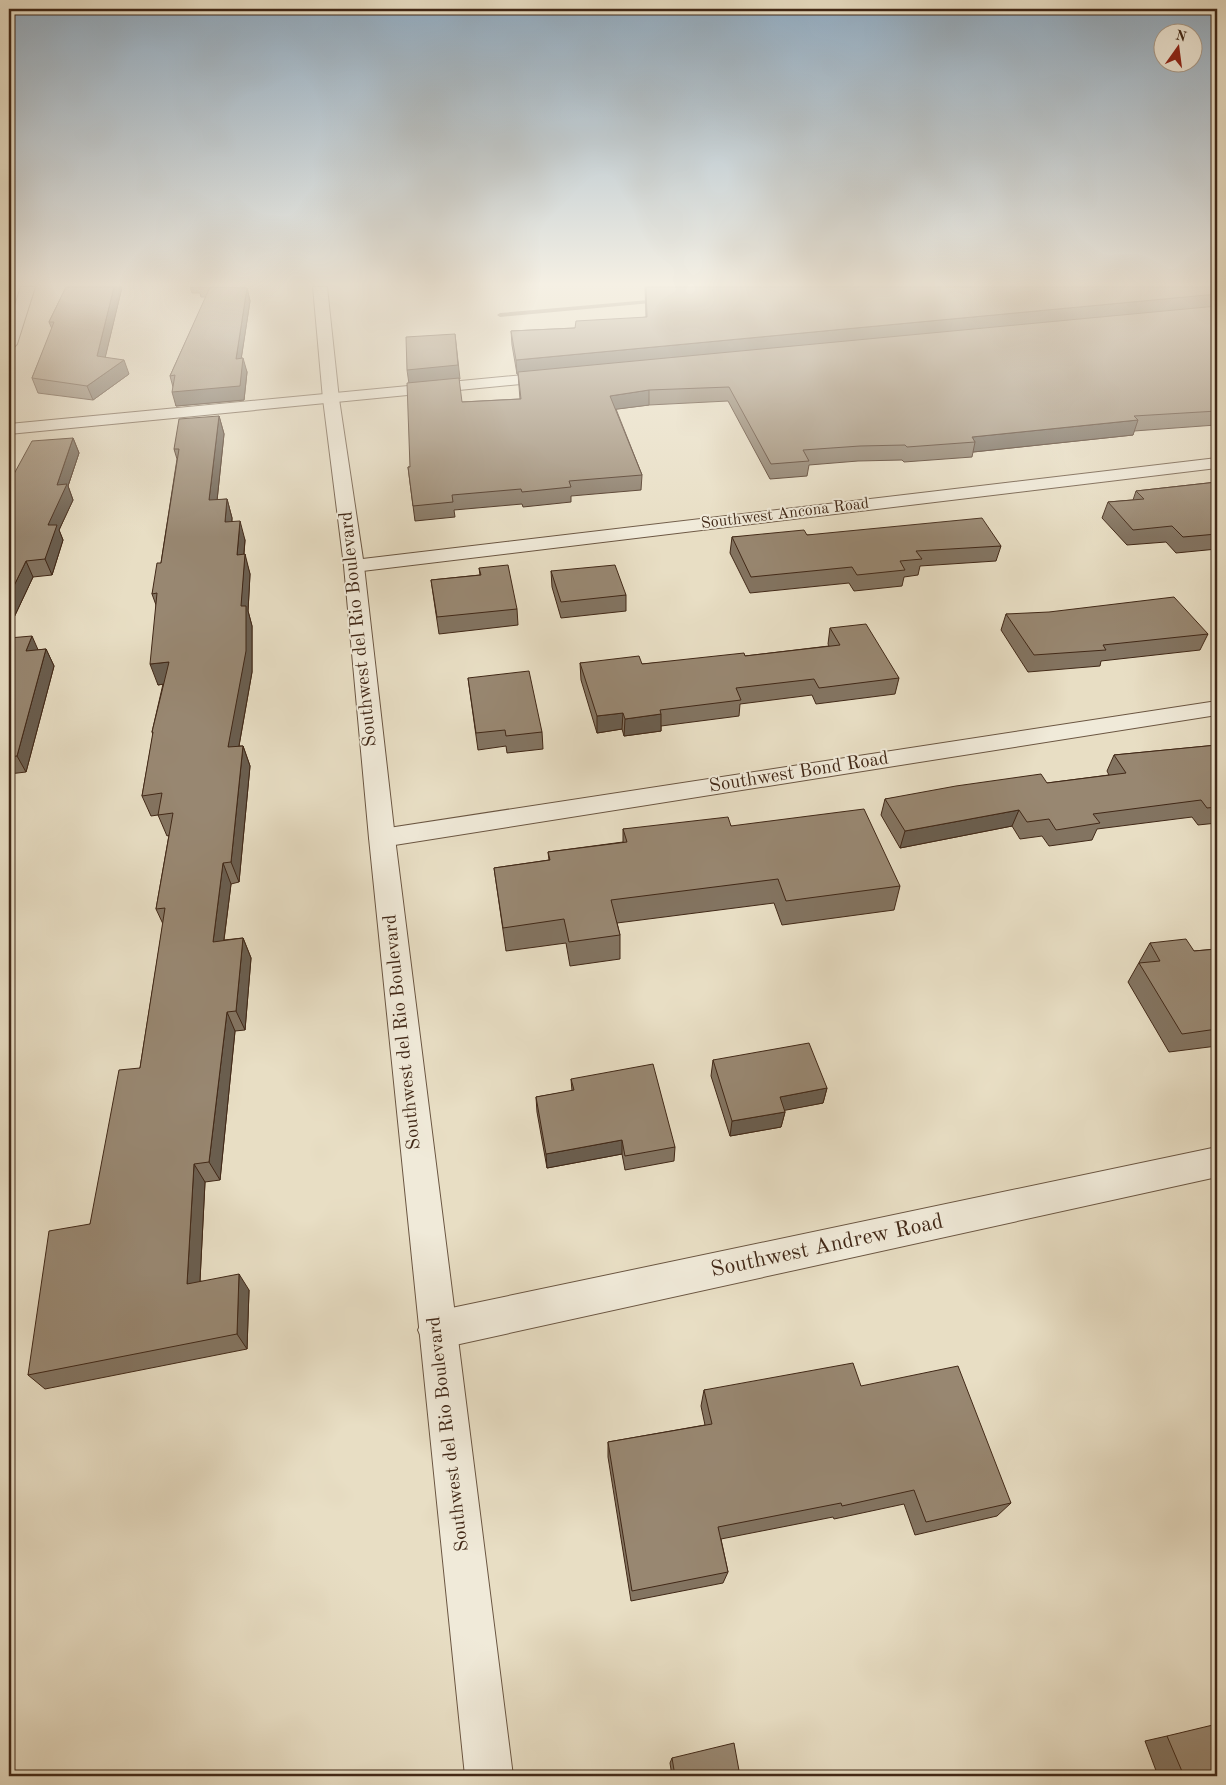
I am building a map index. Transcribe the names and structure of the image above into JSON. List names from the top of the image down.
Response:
{
  "streets": {
    "street": [
      "Southwest Ancona Road",
      "Southwest del Rio Boulevard",
      "Southwest Bond Road",
      "Southwest Andrew Road"
    ]
  },
  "crossings": [
    ["Southwest Ancona Road", "Southwest del Rio Boulevard"],
    ["Southwest del Rio Boulevard", "Southwest Bond Road"],
    ["Southwest del Rio Boulevard", "Southwest Andrew Road"]
  ],
  "north": "top"
}
